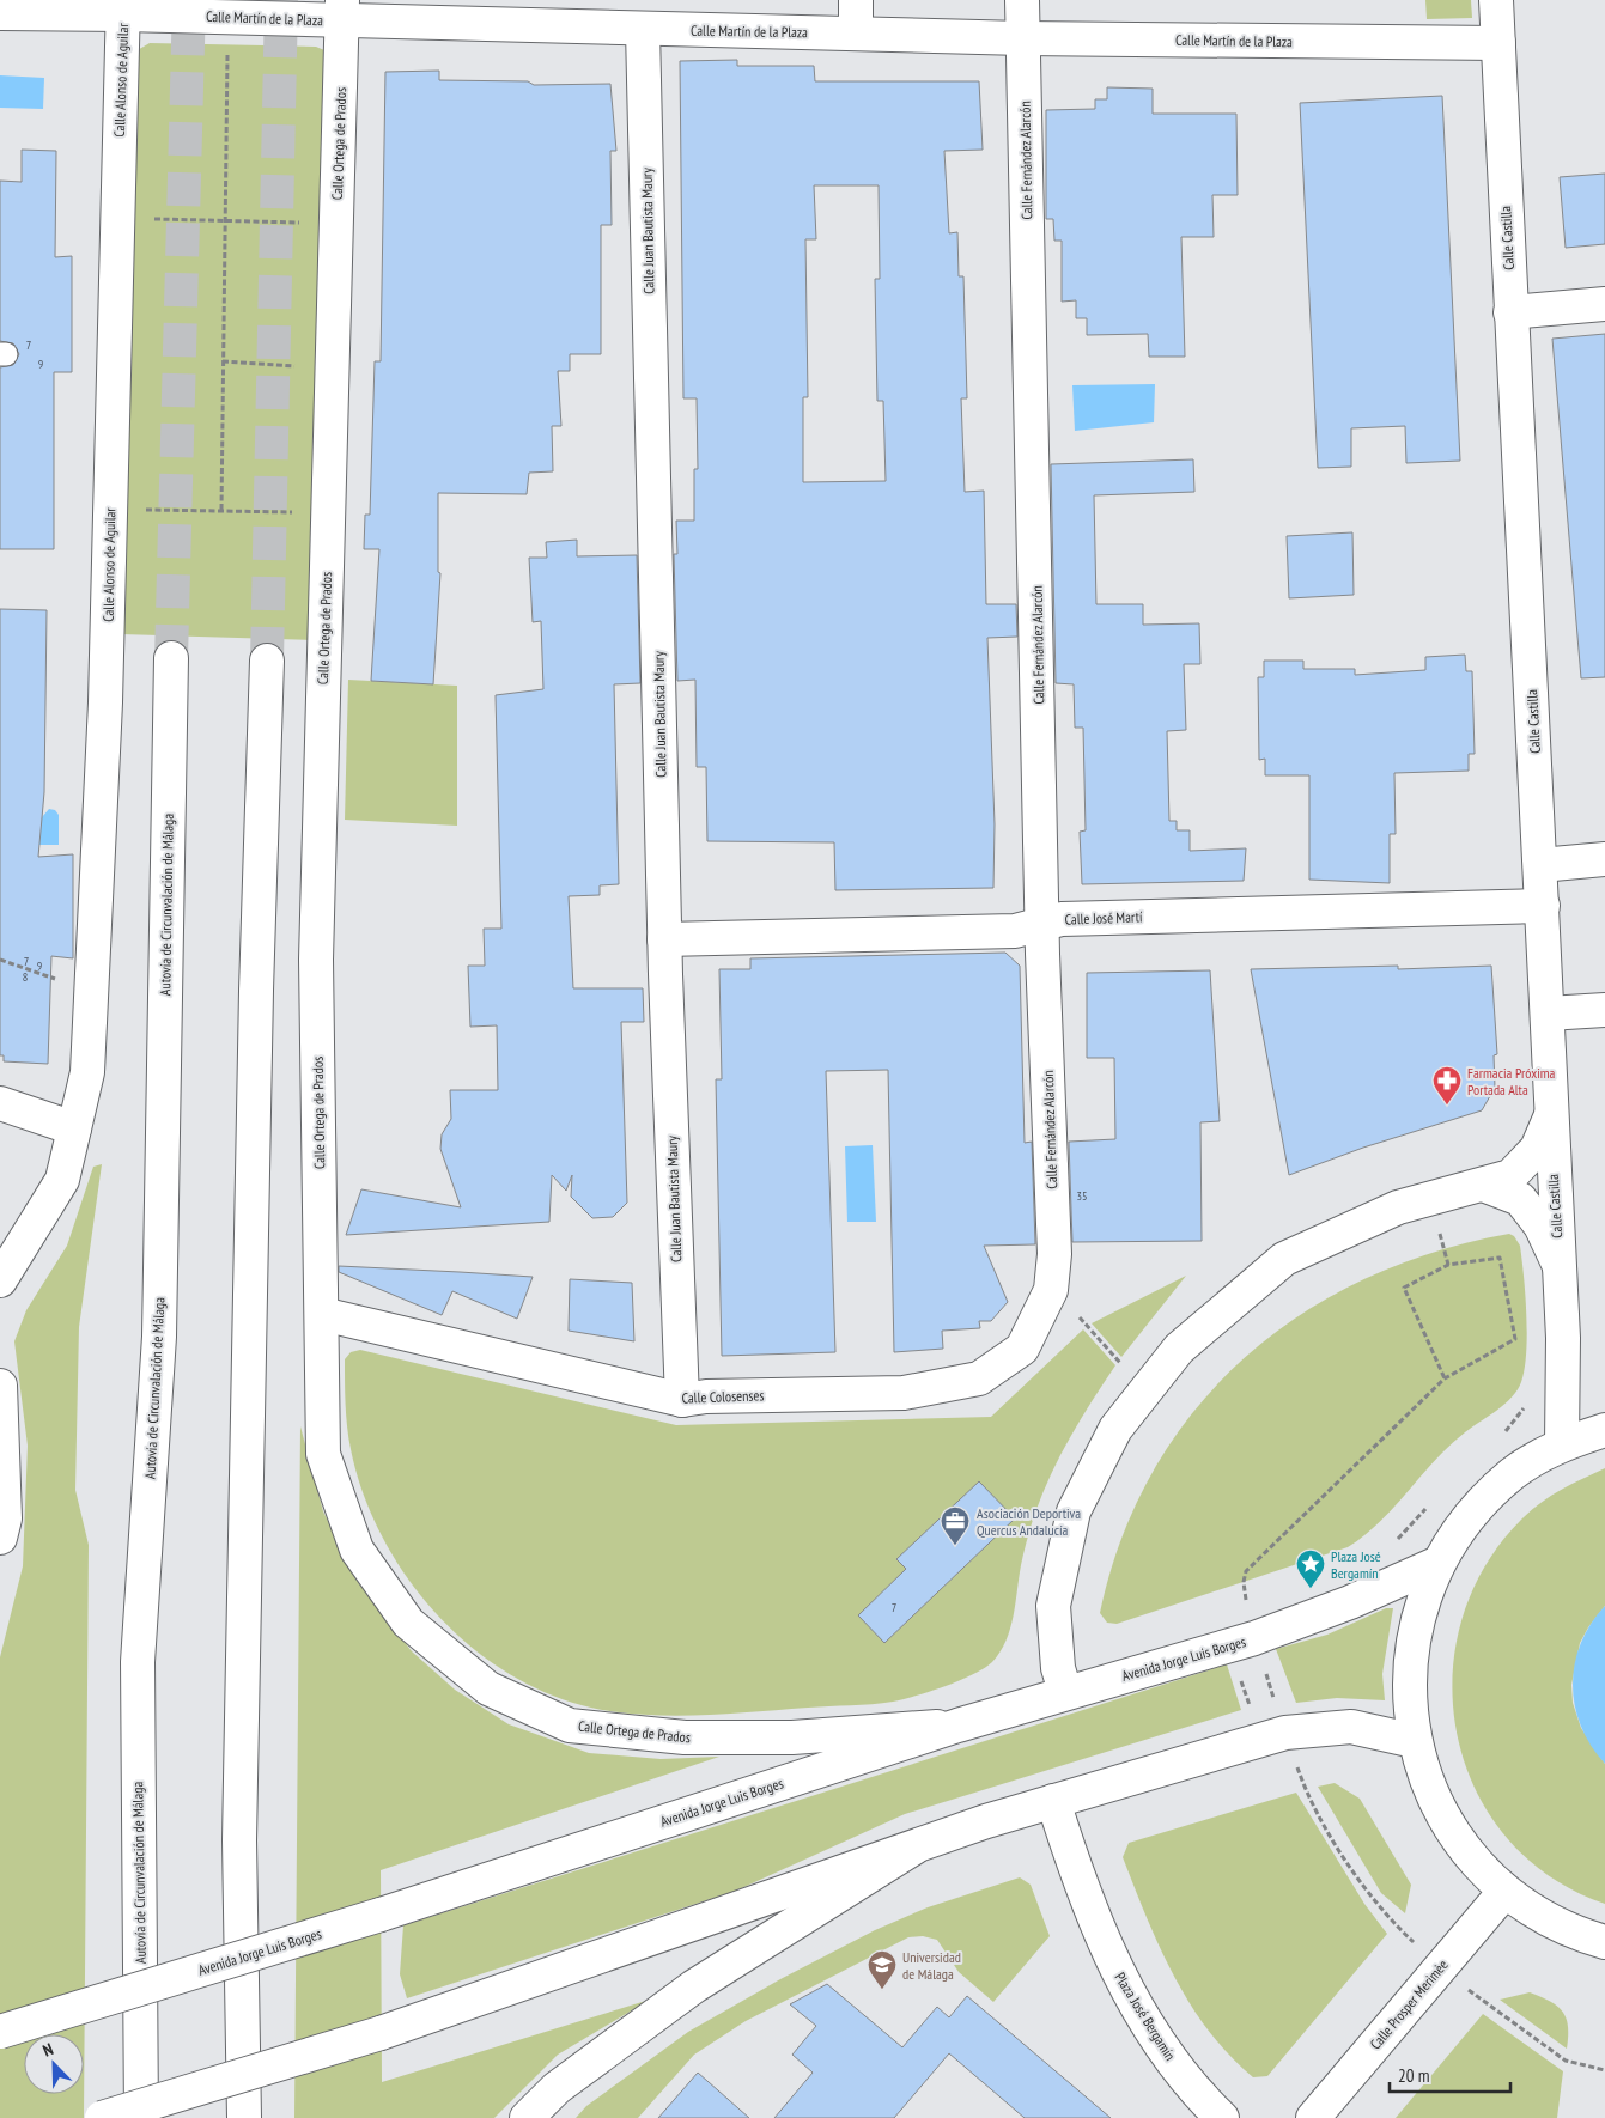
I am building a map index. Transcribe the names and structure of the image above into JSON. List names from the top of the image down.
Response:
{
  "streets": {
    "main road": [
      "Calle Martín de la Plaza",
      "Calle Alonso de Aguilar",
      "Calle Ortega de Prados",
      "Calle Fernández Alarcón",
      "Calle Juan Bautista Maury",
      "Calle Castilla",
      "Autovía de Circunvalación de Málaga",
      "Calle José Martí",
      "Calle Colosenses",
      "Avenida Jorge Luis Borges",
      "Calle Prosper Merimèe",
      "Plaza José Bergamín"
    ]
  },
  "crossings": [
    ["Calle Martín de la Plaza", "Calle Alonso de Aguilar"],
    ["Calle Martín de la Plaza", "Calle Ortega de Prados"],
    ["Calle Martín de la Plaza", "Calle Fernández Alarcón"],
    ["Calle Martín de la Plaza", "Calle Juan Bautista Maury"],
    ["Calle Martín de la Plaza", "Calle Castilla"],
    ["Calle Ortega de Prados", "Calle Colosenses"],
    ["Calle Ortega de Prados", "Avenida Jorge Luis Borges"],
    ["Calle Fernández Alarcón", "Calle José Martí"],
    ["Calle Fernández Alarcón", "Calle Colosenses"],
    ["Calle Juan Bautista Maury", "Calle José Martí"],
    ["Calle Juan Bautista Maury", "Calle Colosenses"],
    ["Calle Castilla", "Calle José Martí"]
  ],
  "places": {
    "pharmacy": ["Farmacia Próxima Portada Alta"],
    "office": ["Asociación Deportiva Quercus Andalucía"],
    "place": ["Plaza José Bergamín"],
    "school or university": ["Universidad de Málaga"]
  },
  "house_numbers": [
    "7",
    "9",
    "7",
    "9",
    "8",
    "35",
    "7"
  ],
  "scale_bar": "20 m",
  "north": "top left"
}
